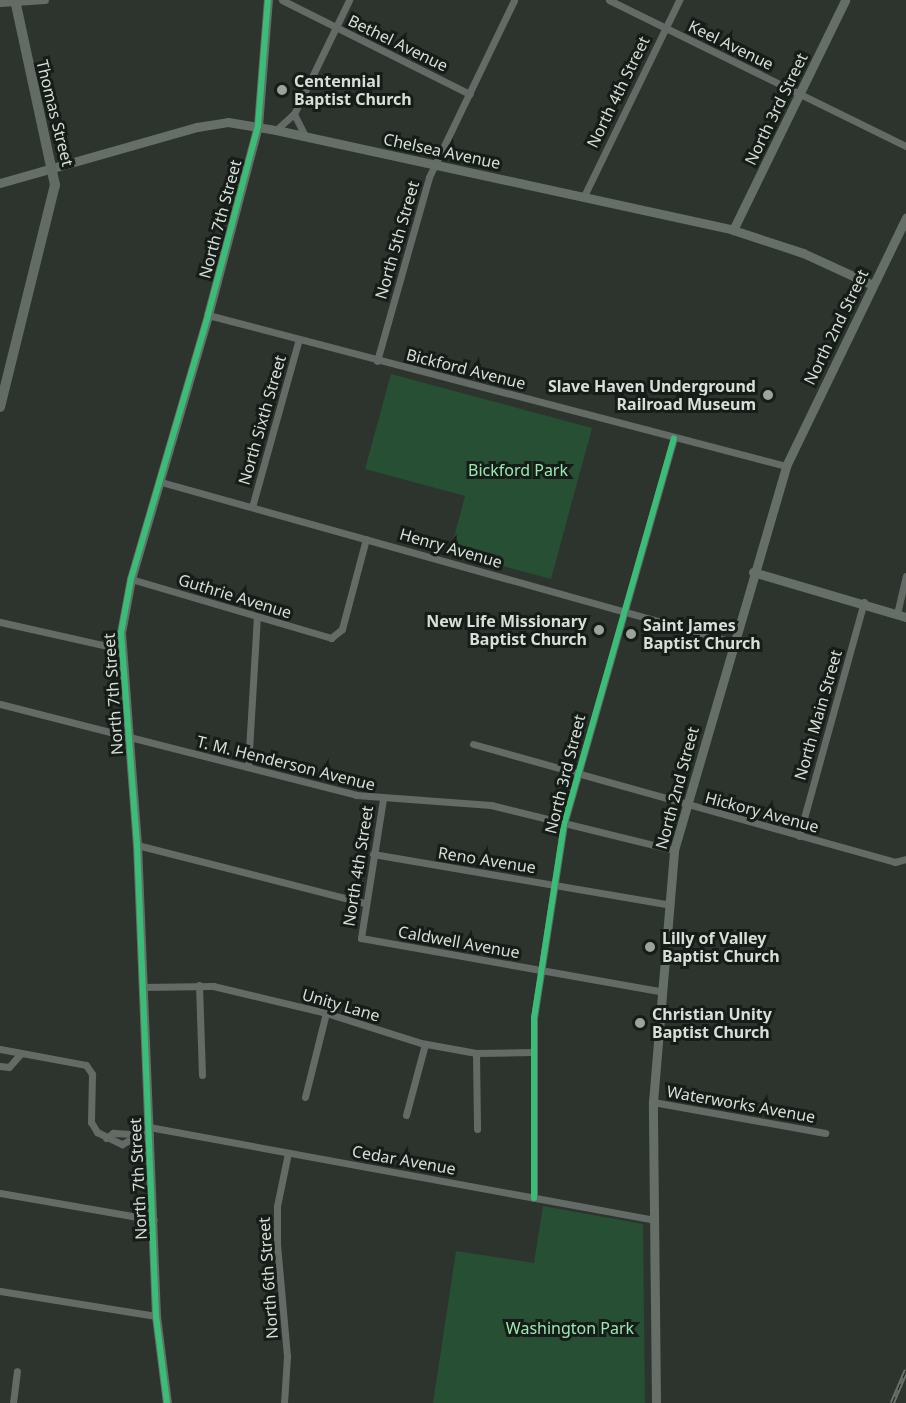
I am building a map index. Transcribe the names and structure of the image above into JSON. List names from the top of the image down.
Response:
{
  "streets": {
    "main road": [
      "North 3rd Street",
      "Thomas Street",
      "Chelsea Avenue",
      "North 7th Street",
      "North 2nd Street"
    ],
    "street": [
      "Bethel Avenue",
      "Keel Avenue",
      "North 4th Street",
      "North 5th Street",
      "Bickford Avenue",
      "North Sixth Street",
      "Henry Avenue",
      "Guthrie Avenue",
      "North Main Street",
      "T. M. Henderson Avenue",
      "Hickory Avenue",
      "Reno Avenue",
      "Caldwell Avenue",
      "Unity Lane",
      "Waterworks Avenue",
      "Cedar Avenue",
      "North 6th Street"
    ]
  },
  "crossings": [
    ["Bethel Avenue", "North 5th Street"],
    ["Keel Avenue", "North 4th Street"],
    ["Keel Avenue", "North 3rd Street"],
    ["North 4th Street", "Chelsea Avenue"],
    ["North 4th Street", "T. M. Henderson Avenue"],
    ["North 4th Street", "Reno Avenue"],
    ["North 4th Street", "Caldwell Avenue"],
    ["North 3rd Street", "Chelsea Avenue"],
    ["North 3rd Street", "Bickford Avenue"],
    ["North 3rd Street", "Henry Avenue"],
    ["North 3rd Street", "T. M. Henderson Avenue"],
    ["North 3rd Street", "Hickory Avenue"],
    ["North 3rd Street", "Reno Avenue"],
    ["North 3rd Street", "Caldwell Avenue"],
    ["North 3rd Street", "Unity Lane"],
    ["North 3rd Street", "Cedar Avenue"],
    ["Thomas Street", "Chelsea Avenue"],
    ["Chelsea Avenue", "North 7th Street"],
    ["Chelsea Avenue", "North 5th Street"],
    ["Chelsea Avenue", "North 2nd Street"],
    ["North 7th Street", "Bickford Avenue"],
    ["North 7th Street", "Henry Avenue"],
    ["North 7th Street", "Guthrie Avenue"],
    ["North 7th Street", "T. M. Henderson Avenue"],
    ["North 7th Street", "Unity Lane"],
    ["North 7th Street", "Cedar Avenue"],
    ["North 5th Street", "Bickford Avenue"],
    ["North 2nd Street", "Bickford Avenue"],
    ["North 2nd Street", "Henry Avenue"],
    ["North 2nd Street", "T. M. Henderson Avenue"],
    ["North 2nd Street", "Hickory Avenue"],
    ["North 2nd Street", "Reno Avenue"],
    ["North 2nd Street", "Caldwell Avenue"],
    ["North 2nd Street", "Waterworks Avenue"],
    ["North 2nd Street", "Cedar Avenue"],
    ["Bickford Avenue", "North Sixth Street"],
    ["North Sixth Street", "Henry Avenue"],
    ["Henry Avenue", "Guthrie Avenue"],
    ["North Main Street", "Hickory Avenue"],
    ["Cedar Avenue", "North 6th Street"]
  ],
  "parks": ["Bickford Park", "Washington Park"],
  "places": [
    "Centennial Baptist Church",
    "Slave Haven Underground Railroad Museum",
    "New Life Missionary Baptist Church",
    "Saint James Baptist Church",
    "Lilly of Valley Baptist Church",
    "Christian Unity Baptist Church"
  ]
}
